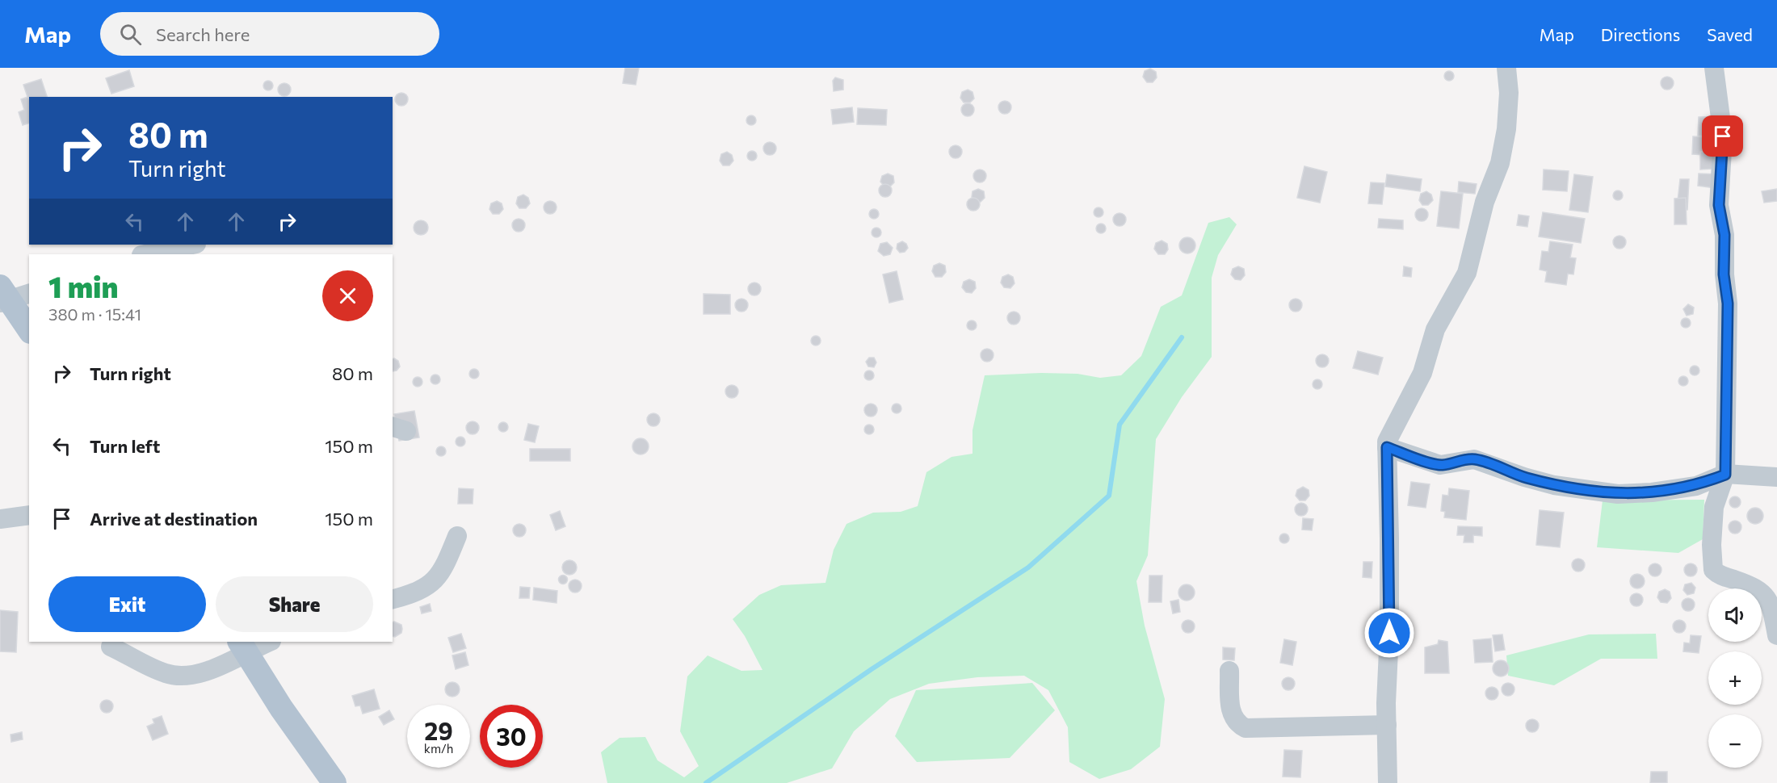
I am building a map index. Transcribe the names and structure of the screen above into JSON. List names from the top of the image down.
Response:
{
  "page": {
    "header": "Map",
    "search": "Search here",
    "nav": ["Map", "Directions", "Saved"],
    "turn": ["80 m", "Turn right"],
    "heading": ["1 min", "380 m · 15:41"],
    "list": [
      {
        "name": "Turn right",
        "value": "80 m"
      },
      {
        "name": "Turn left",
        "value": "150 m"
      },
      {
        "name": "Arrive at destination",
        "value": "150 m"
      }
    ],
    "buttons": ["Exit", "Share"],
    "map_buttons": ["+", "−"],
    "speed": "29 km/h",
    "limit": "30"
  }
}
